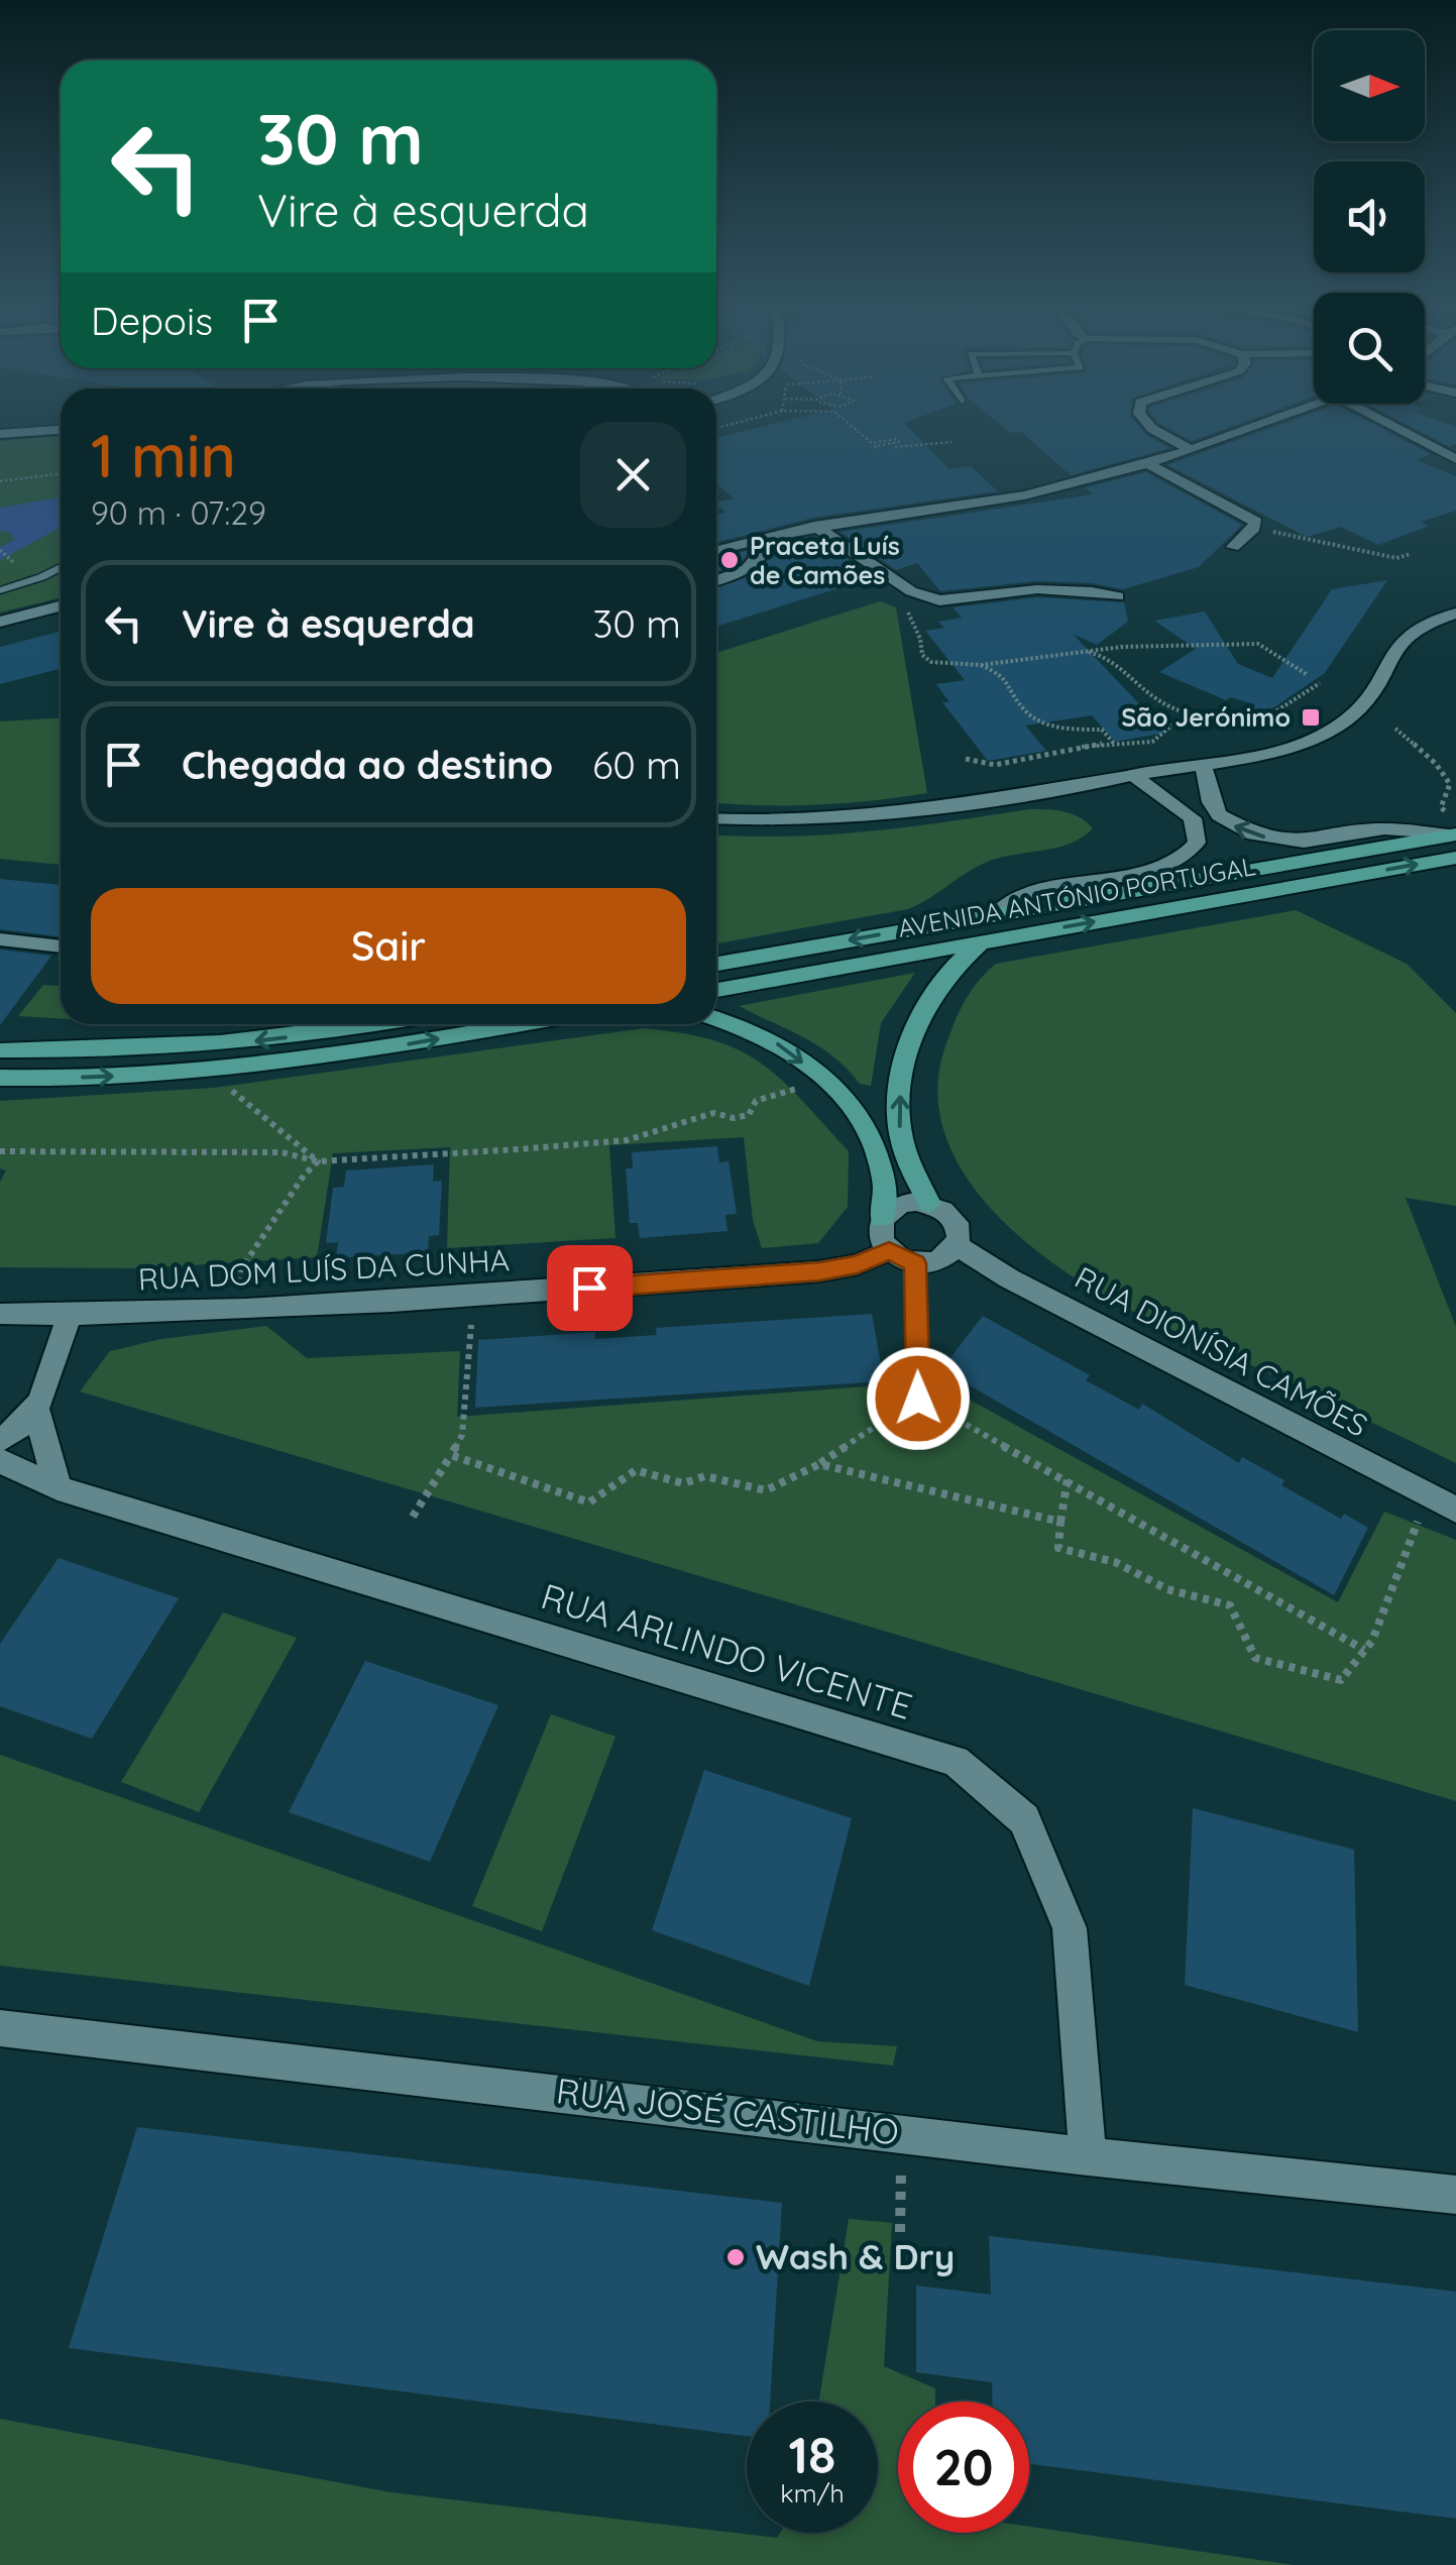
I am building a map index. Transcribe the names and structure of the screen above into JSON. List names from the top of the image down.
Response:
{
  "streets": {
    "main road": ["AVENIDA ANTÓNIO PORTUGAL"],
    "street": [
      "RUA DOM LUÍS DA CUNHA",
      "RUA DIONÍSIA CAMÕES",
      "RUA ARLINDO VICENTE",
      "RUA JOSÉ CASTILHO"
    ]
  },
  "crossings": [
    ["RUA DOM LUÍS DA CUNHA", "RUA DIONÍSIA CAMÕES"],
    ["RUA ARLINDO VICENTE", "RUA JOSÉ CASTILHO"]
  ],
  "places": {
    "other": ["Praceta Luís de Camões", "Wash & Dry"],
    "transit": ["São Jerónimo"]
  },
  "north": "right",
  "page": {
    "turn": ["30 m", "Vire à esquerda"],
    "then": "Depois",
    "heading": ["1 min", "90 m · 07:29"],
    "list": [
      {
        "name": "Vire à esquerda",
        "value": "30 m"
      },
      {
        "name": "Chegada ao destino",
        "value": "60 m"
      }
    ],
    "buttons": "Sair",
    "speed": "18 km/h",
    "limit": "20"
  }
}
